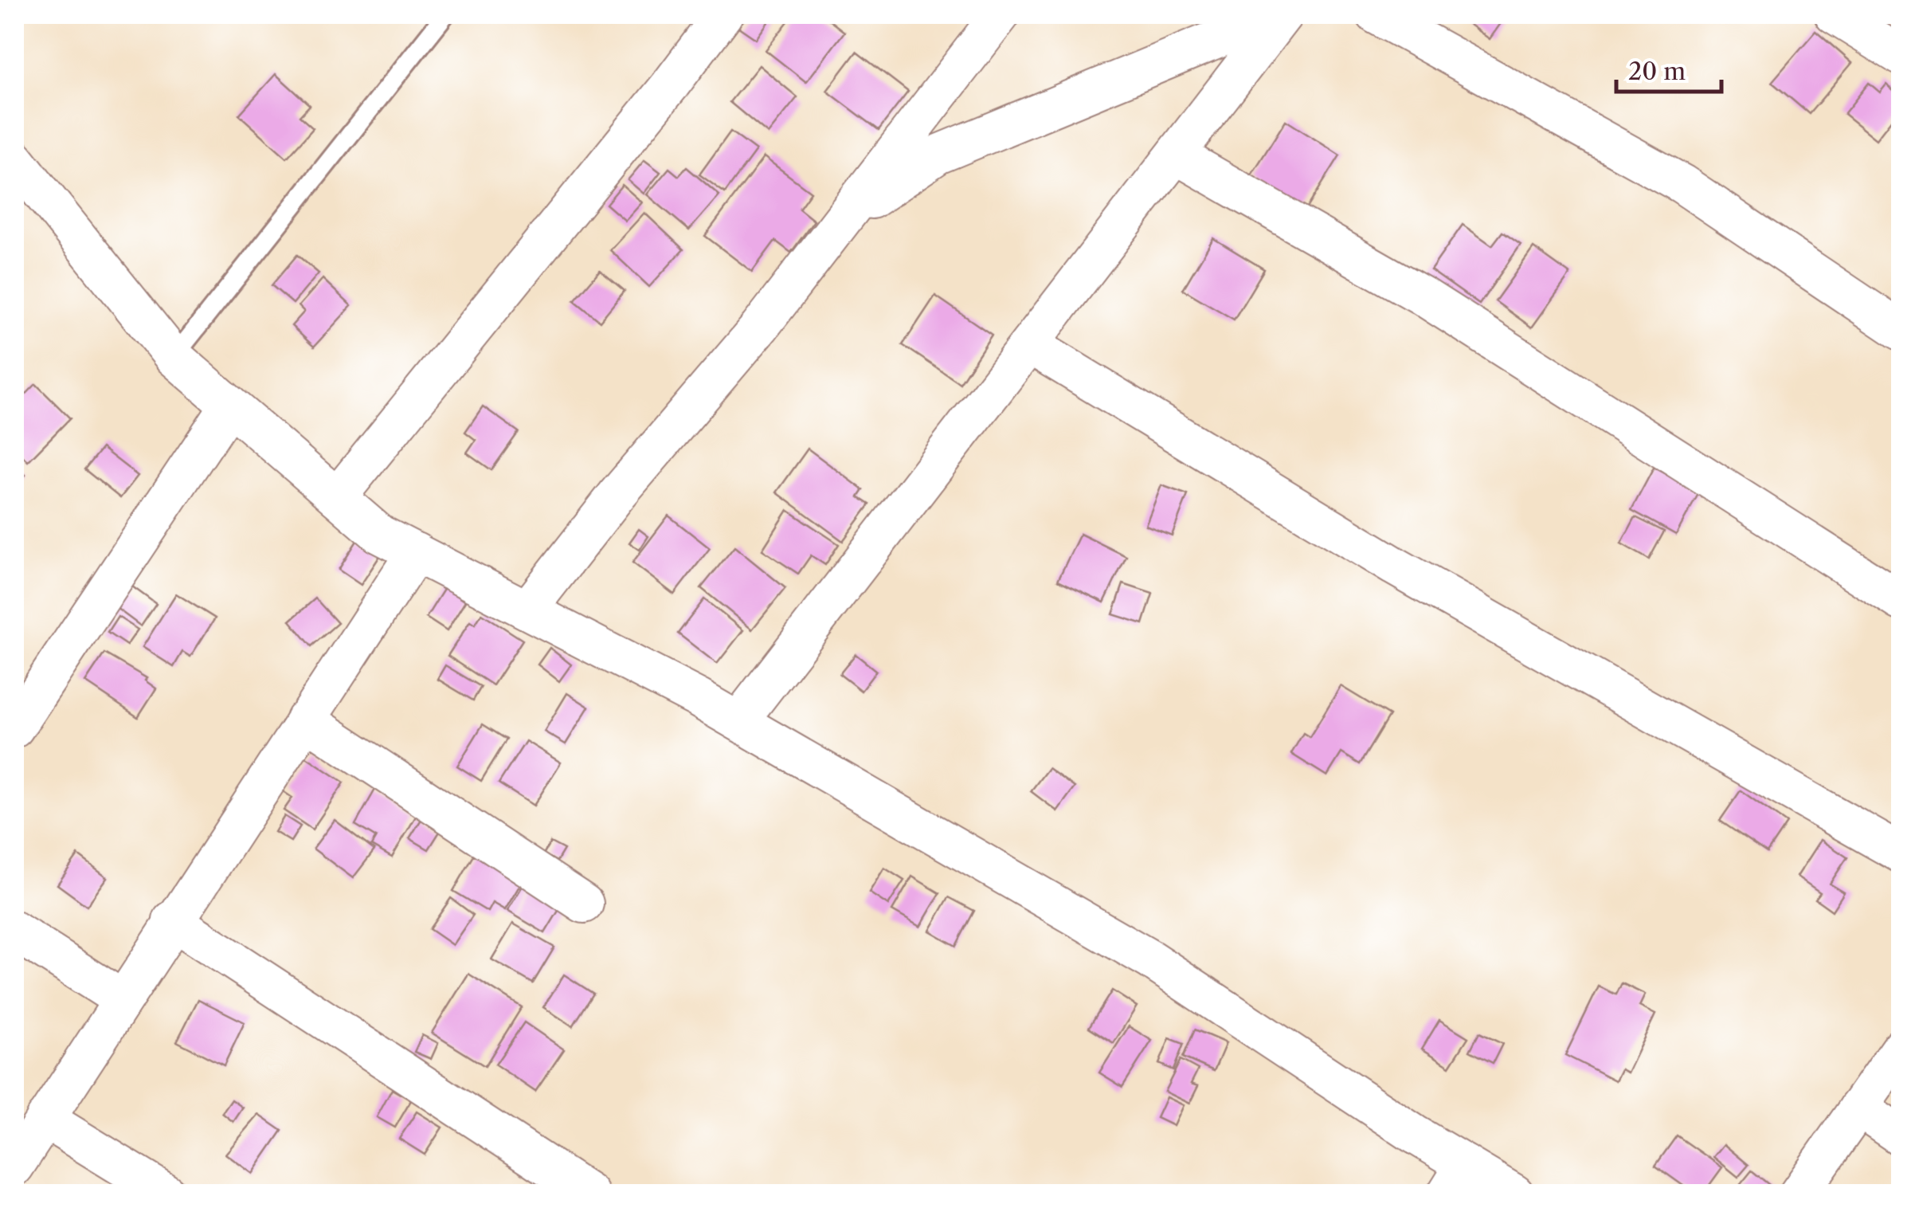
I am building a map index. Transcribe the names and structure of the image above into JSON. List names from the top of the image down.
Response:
{
  "scale_bar": "20 m"
}
